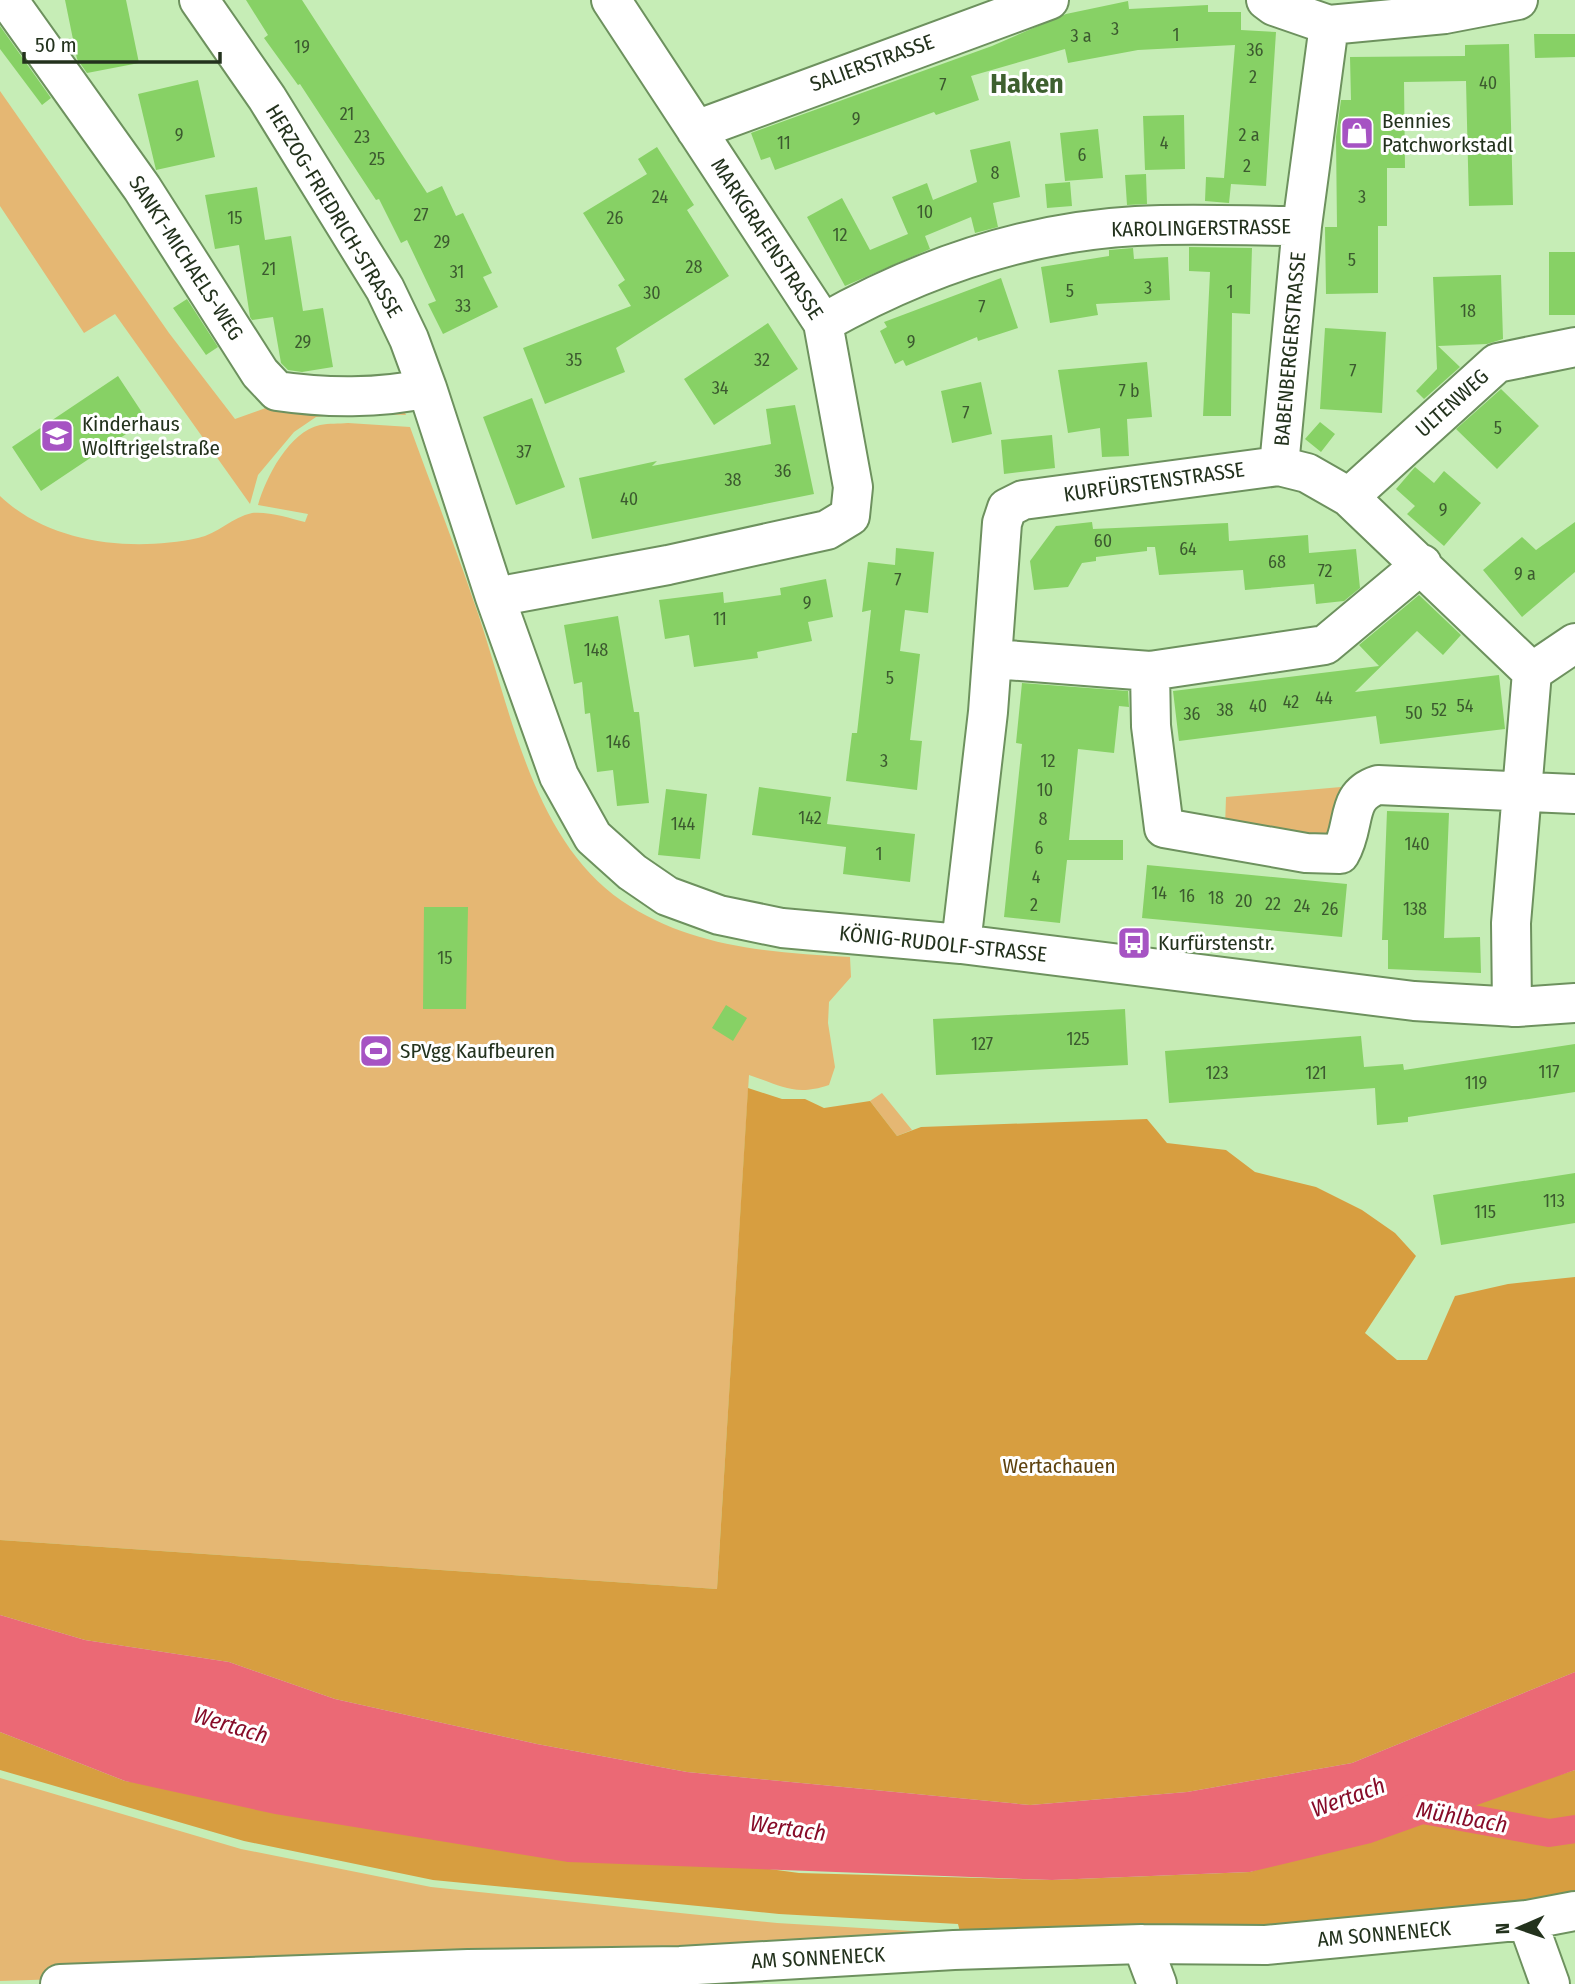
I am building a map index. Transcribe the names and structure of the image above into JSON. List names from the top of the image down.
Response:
{
  "streets": {
    "street": [
      "SALIERSTRASSE",
      "HERZOG-FRIEDRICH-STRASSE",
      "KAROLINGERSTRASSE",
      "MARKGRAFENSTRASSE",
      "SANKT-MICHAELS-WEG",
      "BABENBERGERSTRASSE",
      "ULTENWEG",
      "KURFÜRSTENSTRASSE",
      "KÖNIG-RUDOLF-STRASSE",
      "AM SONNENECK"
    ]
  },
  "crossings": [
    ["SALIERSTRASSE", "MARKGRAFENSTRASSE"],
    ["HERZOG-FRIEDRICH-STRASSE", "MARKGRAFENSTRASSE"],
    ["HERZOG-FRIEDRICH-STRASSE", "SANKT-MICHAELS-WEG"],
    ["HERZOG-FRIEDRICH-STRASSE", "KÖNIG-RUDOLF-STRASSE"],
    ["KAROLINGERSTRASSE", "MARKGRAFENSTRASSE"],
    ["KAROLINGERSTRASSE", "BABENBERGERSTRASSE"],
    ["MARKGRAFENSTRASSE", "KÖNIG-RUDOLF-STRASSE"],
    ["BABENBERGERSTRASSE", "KURFÜRSTENSTRASSE"],
    ["ULTENWEG", "KURFÜRSTENSTRASSE"],
    ["KURFÜRSTENSTRASSE", "KÖNIG-RUDOLF-STRASSE"]
  ],
  "districts": ["Haken"],
  "water": ["Wertach", "Mühlbach"],
  "parks": ["Wertachauen"],
  "places": {
    "shop": ["Bennies Patchworkstadl"],
    "school or university": ["Kinderhaus Wolftrigelstraße"],
    "bus stop": ["Kurfürstenstr."],
    "sports": ["SPVgg Kaufbeuren"]
  },
  "house_numbers": [
    "3",
    "1",
    "3 a",
    "19",
    "36",
    "2",
    "40",
    "7",
    "21",
    "9",
    "9",
    "2 a",
    "23",
    "11",
    "4",
    "6",
    "25",
    "2",
    "8",
    "24",
    "3",
    "10",
    "27",
    "15",
    "26",
    "12",
    "29",
    "5",
    "28",
    "21",
    "31",
    "3",
    "5",
    "1",
    "30",
    "33",
    "7",
    "18",
    "29",
    "9",
    "35",
    "32",
    "7",
    "34",
    "7 b",
    "7",
    "5",
    "37",
    "36",
    "38",
    "40",
    "9",
    "60",
    "64",
    "68",
    "72",
    "9 a",
    "7",
    "9",
    "11",
    "148",
    "5",
    "44",
    "42",
    "40",
    "54",
    "38",
    "52",
    "50",
    "36",
    "146",
    "3",
    "12",
    "10",
    "142",
    "8",
    "144",
    "140",
    "6",
    "1",
    "4",
    "14",
    "16",
    "18",
    "20",
    "22",
    "2",
    "24",
    "26",
    "138",
    "15",
    "125",
    "127",
    "117",
    "123",
    "121",
    "119",
    "113",
    "115"
  ],
  "scale_bar": "50 m",
  "north": "left"
}
